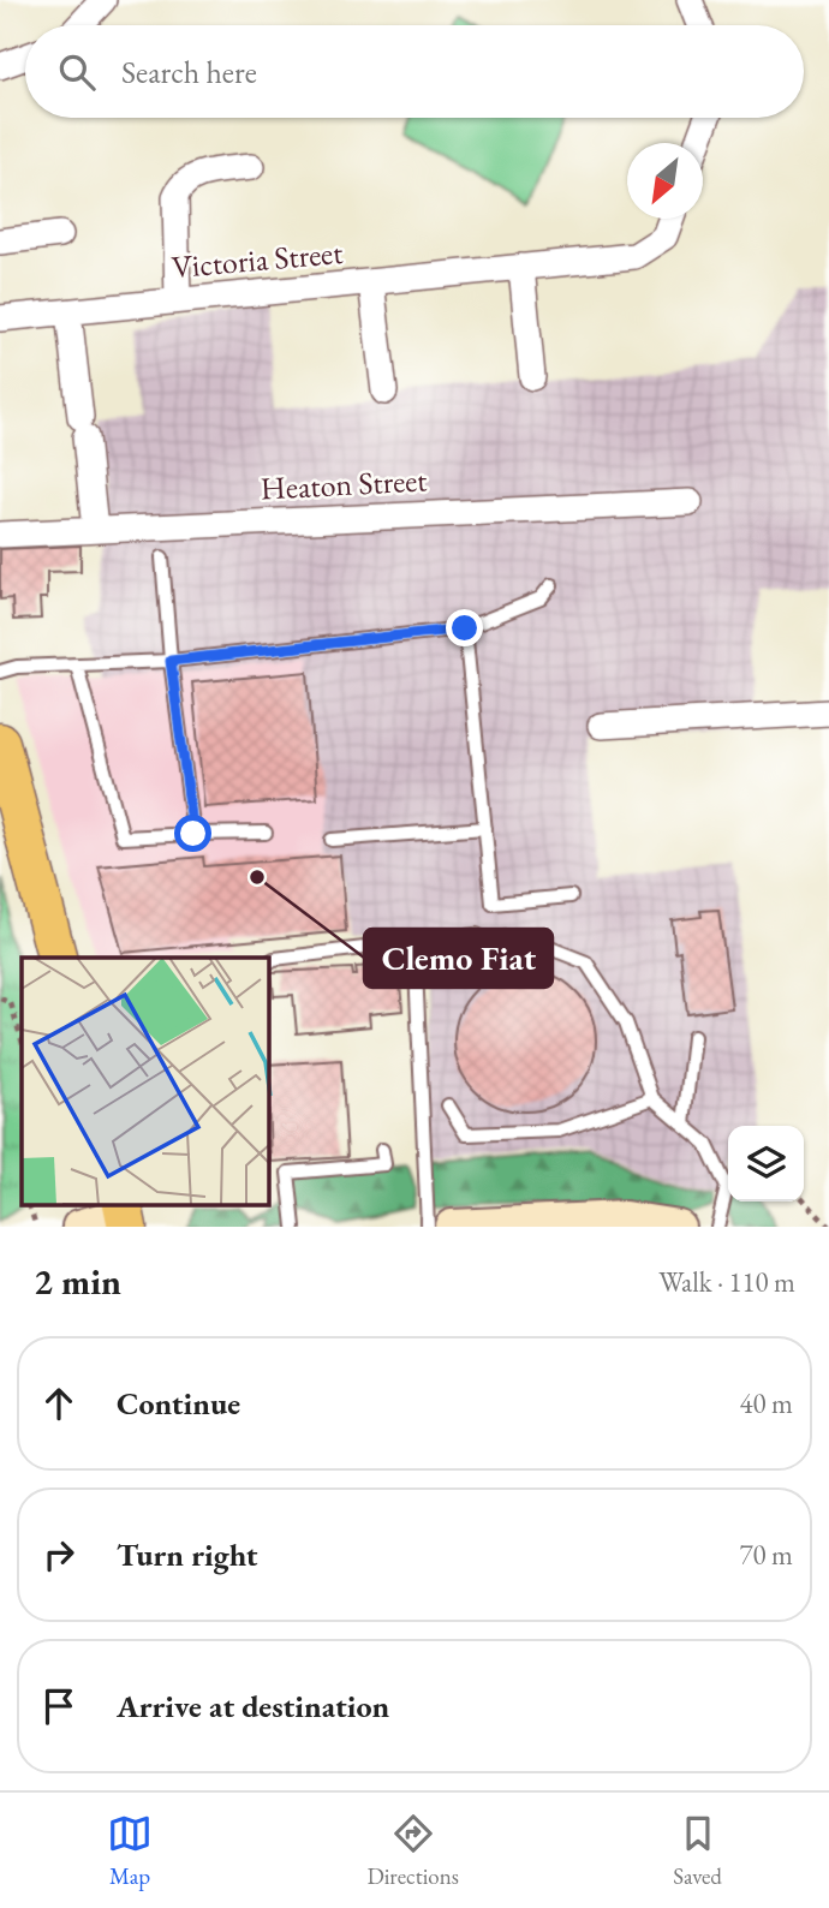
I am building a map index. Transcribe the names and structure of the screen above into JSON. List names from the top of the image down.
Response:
{
  "streets": {
    "street": ["Victoria Street", "Heaton Street"]
  },
  "places": ["Clemo Fiat"],
  "north": "bottom left",
  "page": {
    "search": "Search here",
    "heading": ["2 min", "Walk · 110 m"],
    "list": [
      ["Continue", "40 m"],
      ["Turn right", "70 m"],
      "Arrive at destination"
    ],
    "nav": ["Map", "Directions", "Saved"]
  }
}
